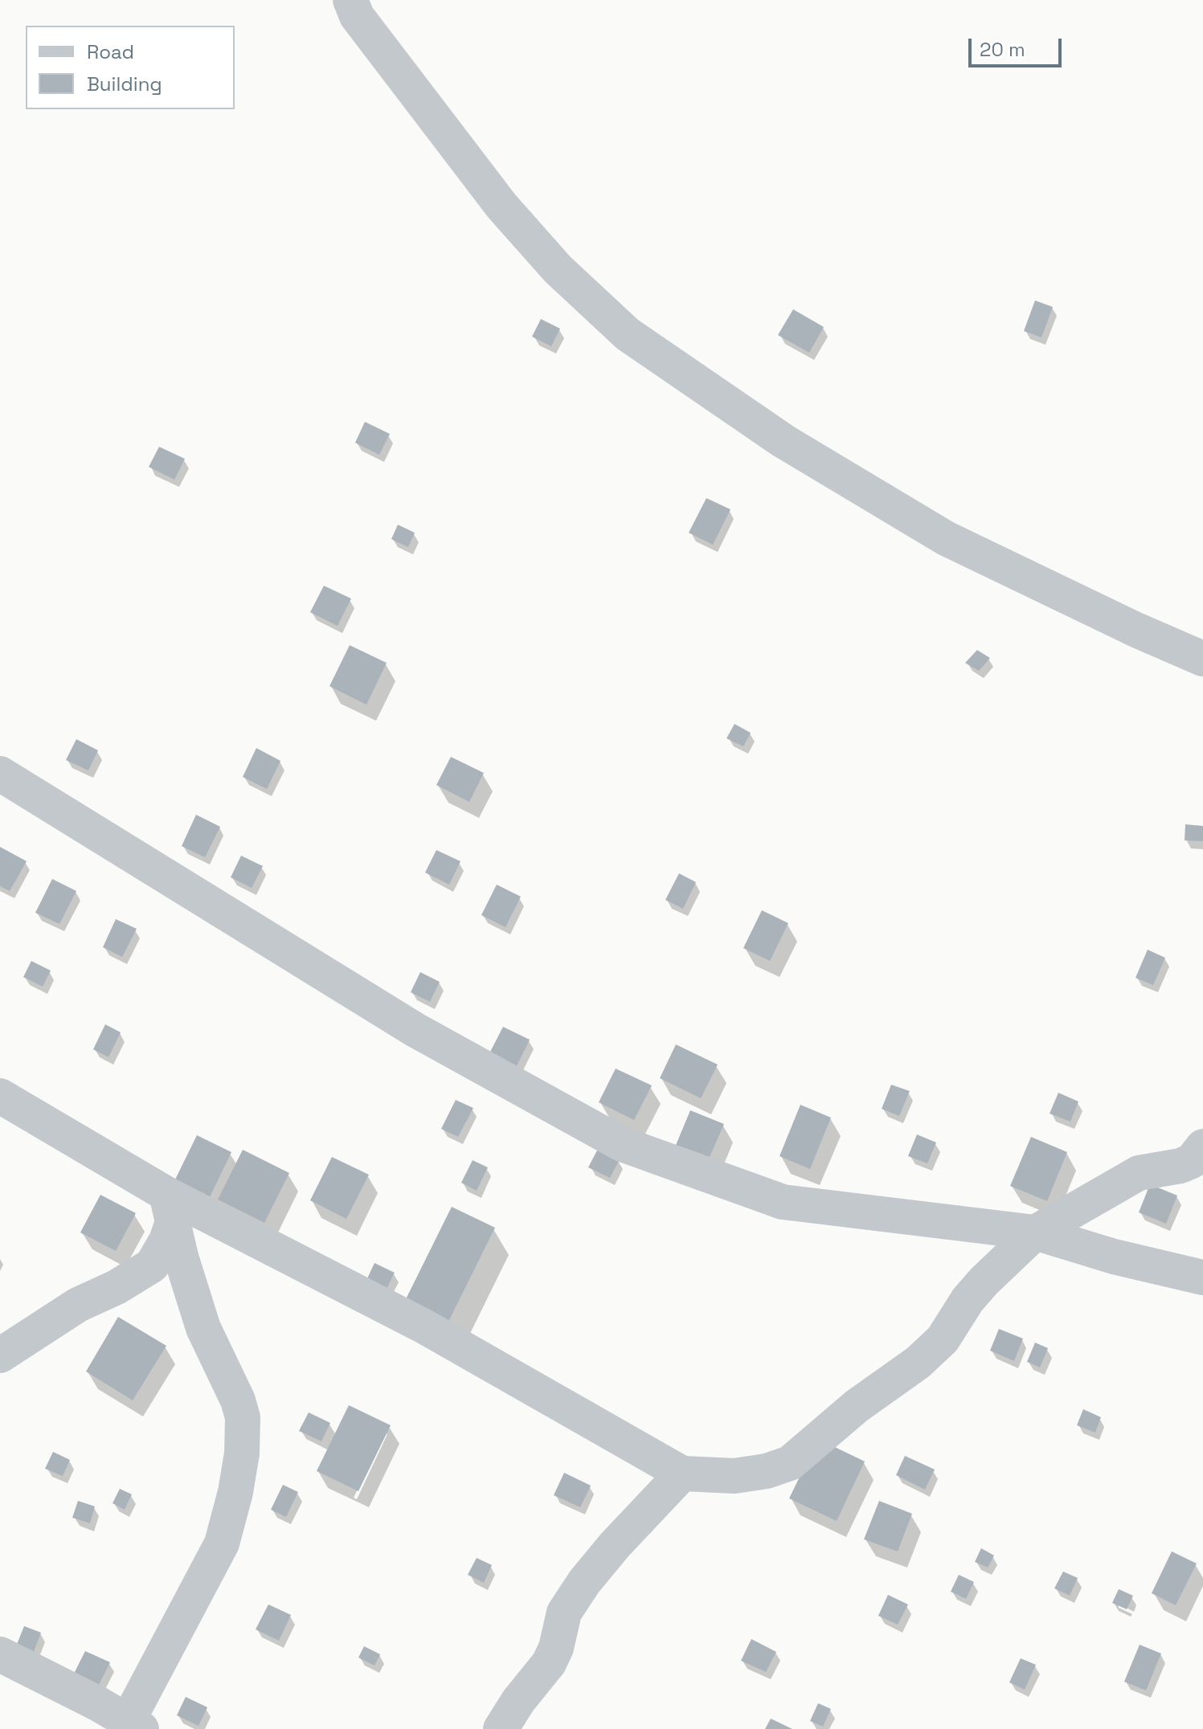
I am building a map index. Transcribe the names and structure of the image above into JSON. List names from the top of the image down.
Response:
{
  "legend": ["Road", "Building"],
  "scale_bar": "20 m"
}
